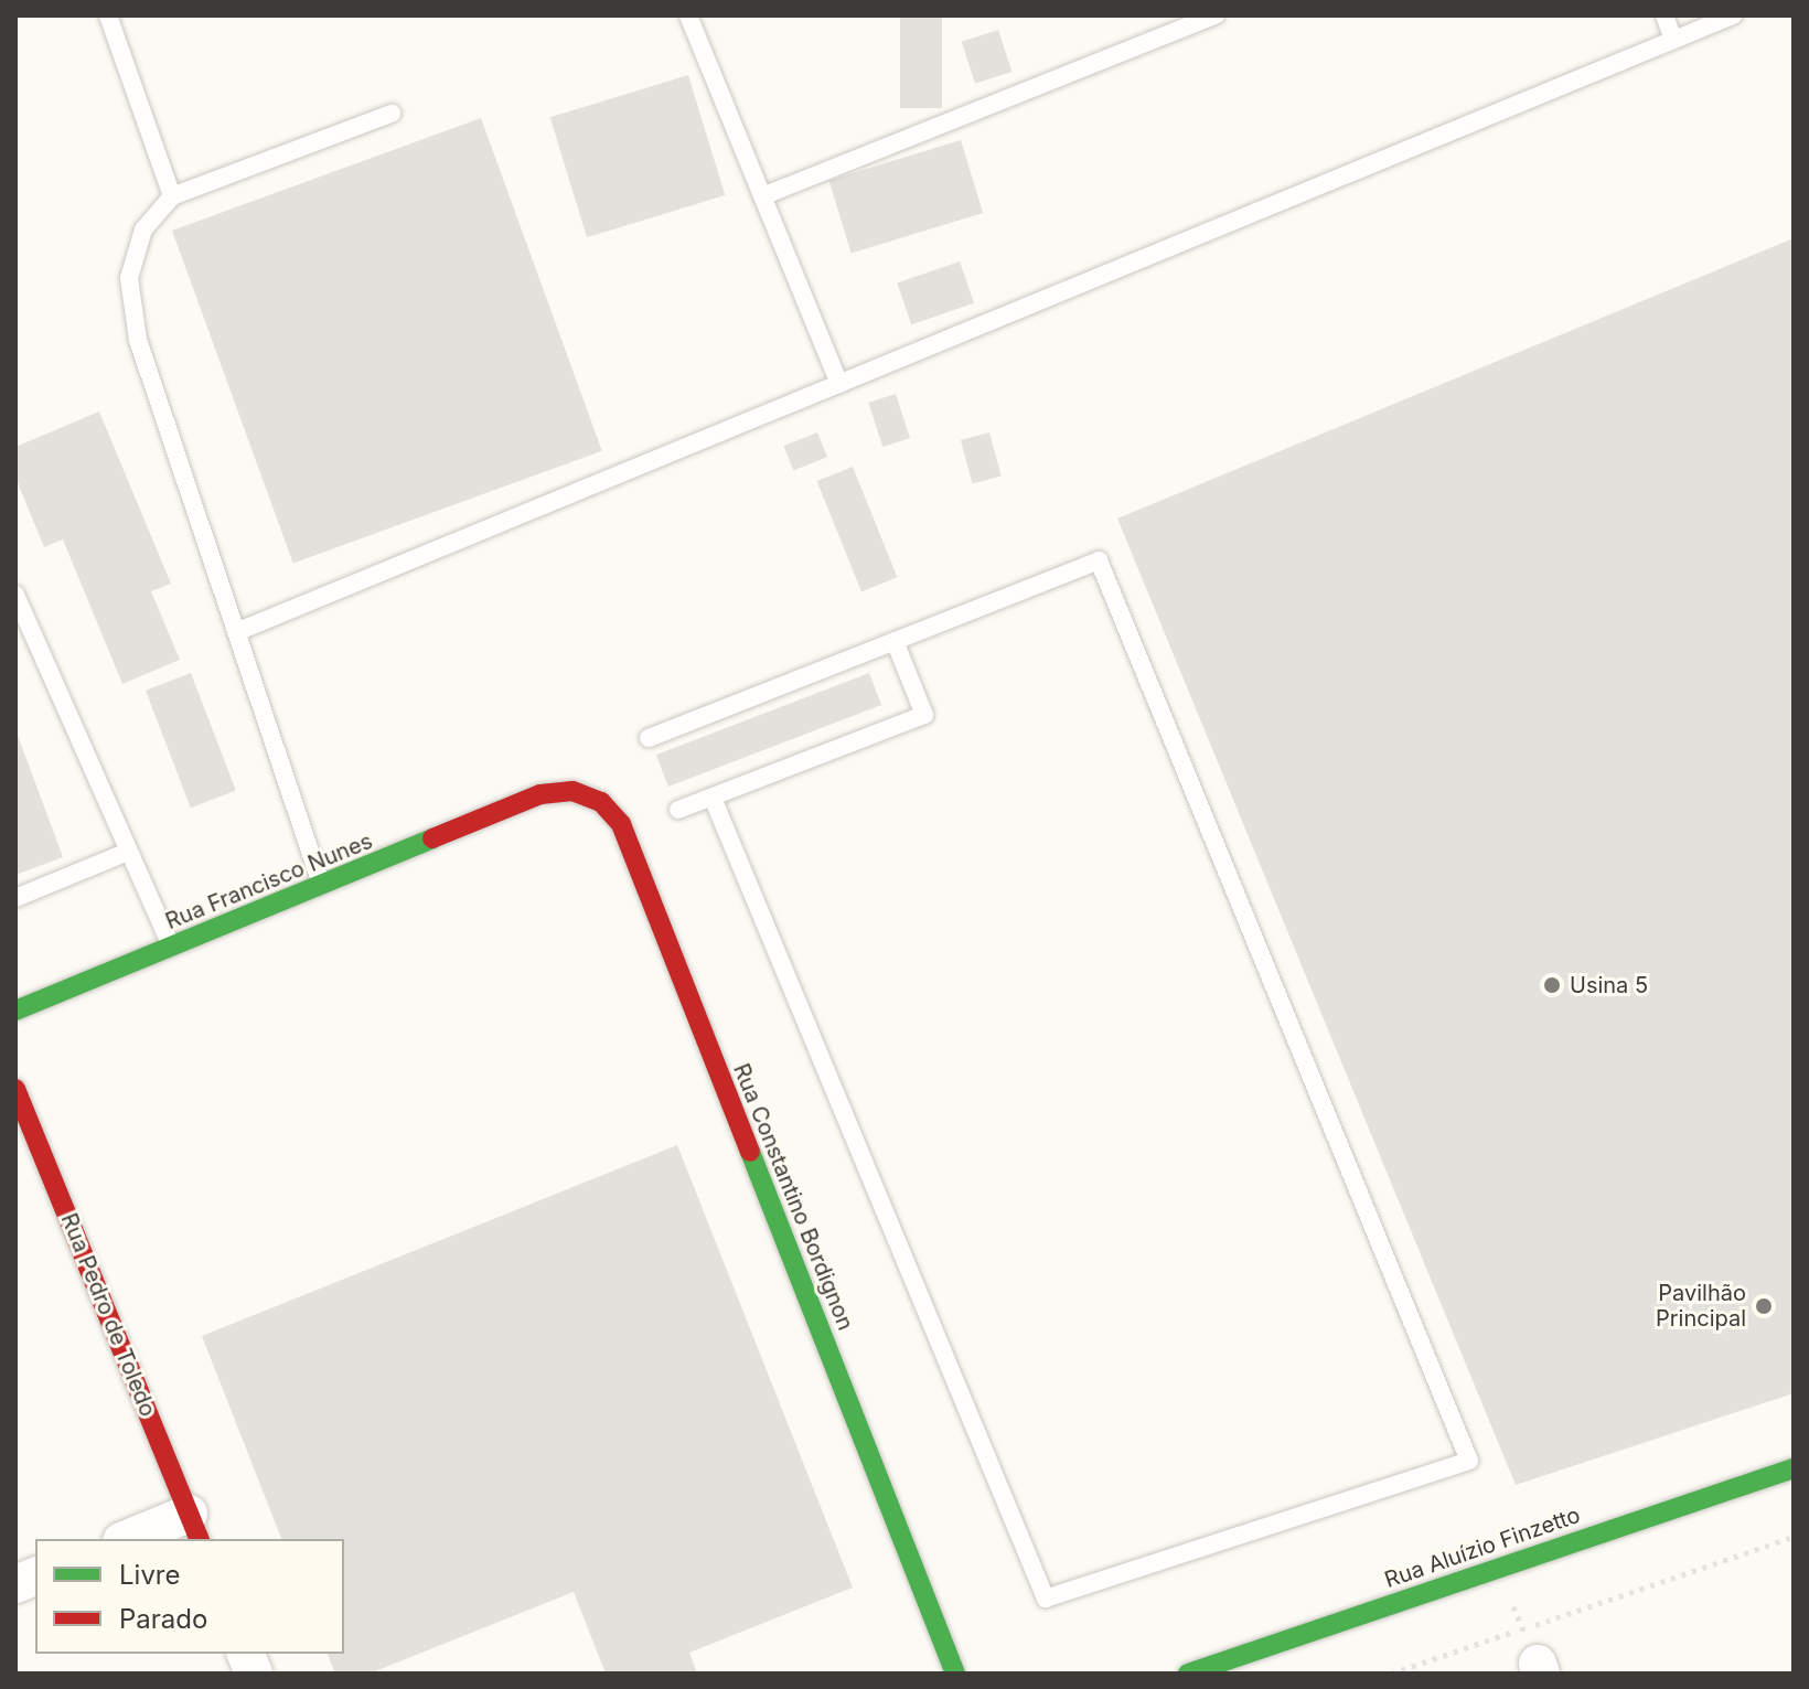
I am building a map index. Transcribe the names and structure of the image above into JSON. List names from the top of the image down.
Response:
{
  "streets": {
    "street": [
      "Rua Francisco Nunes",
      "Rua Constantino Bordignon",
      "Rua Pedro de Toledo",
      "Rua Aluízio Finzetto"
    ]
  },
  "crossings": [
    ["Rua Francisco Nunes", "Rua Constantino Bordignon"]
  ],
  "places": ["Usina 5", "Pavilhão Principal"],
  "legend": ["Livre", "Parado"]
}
